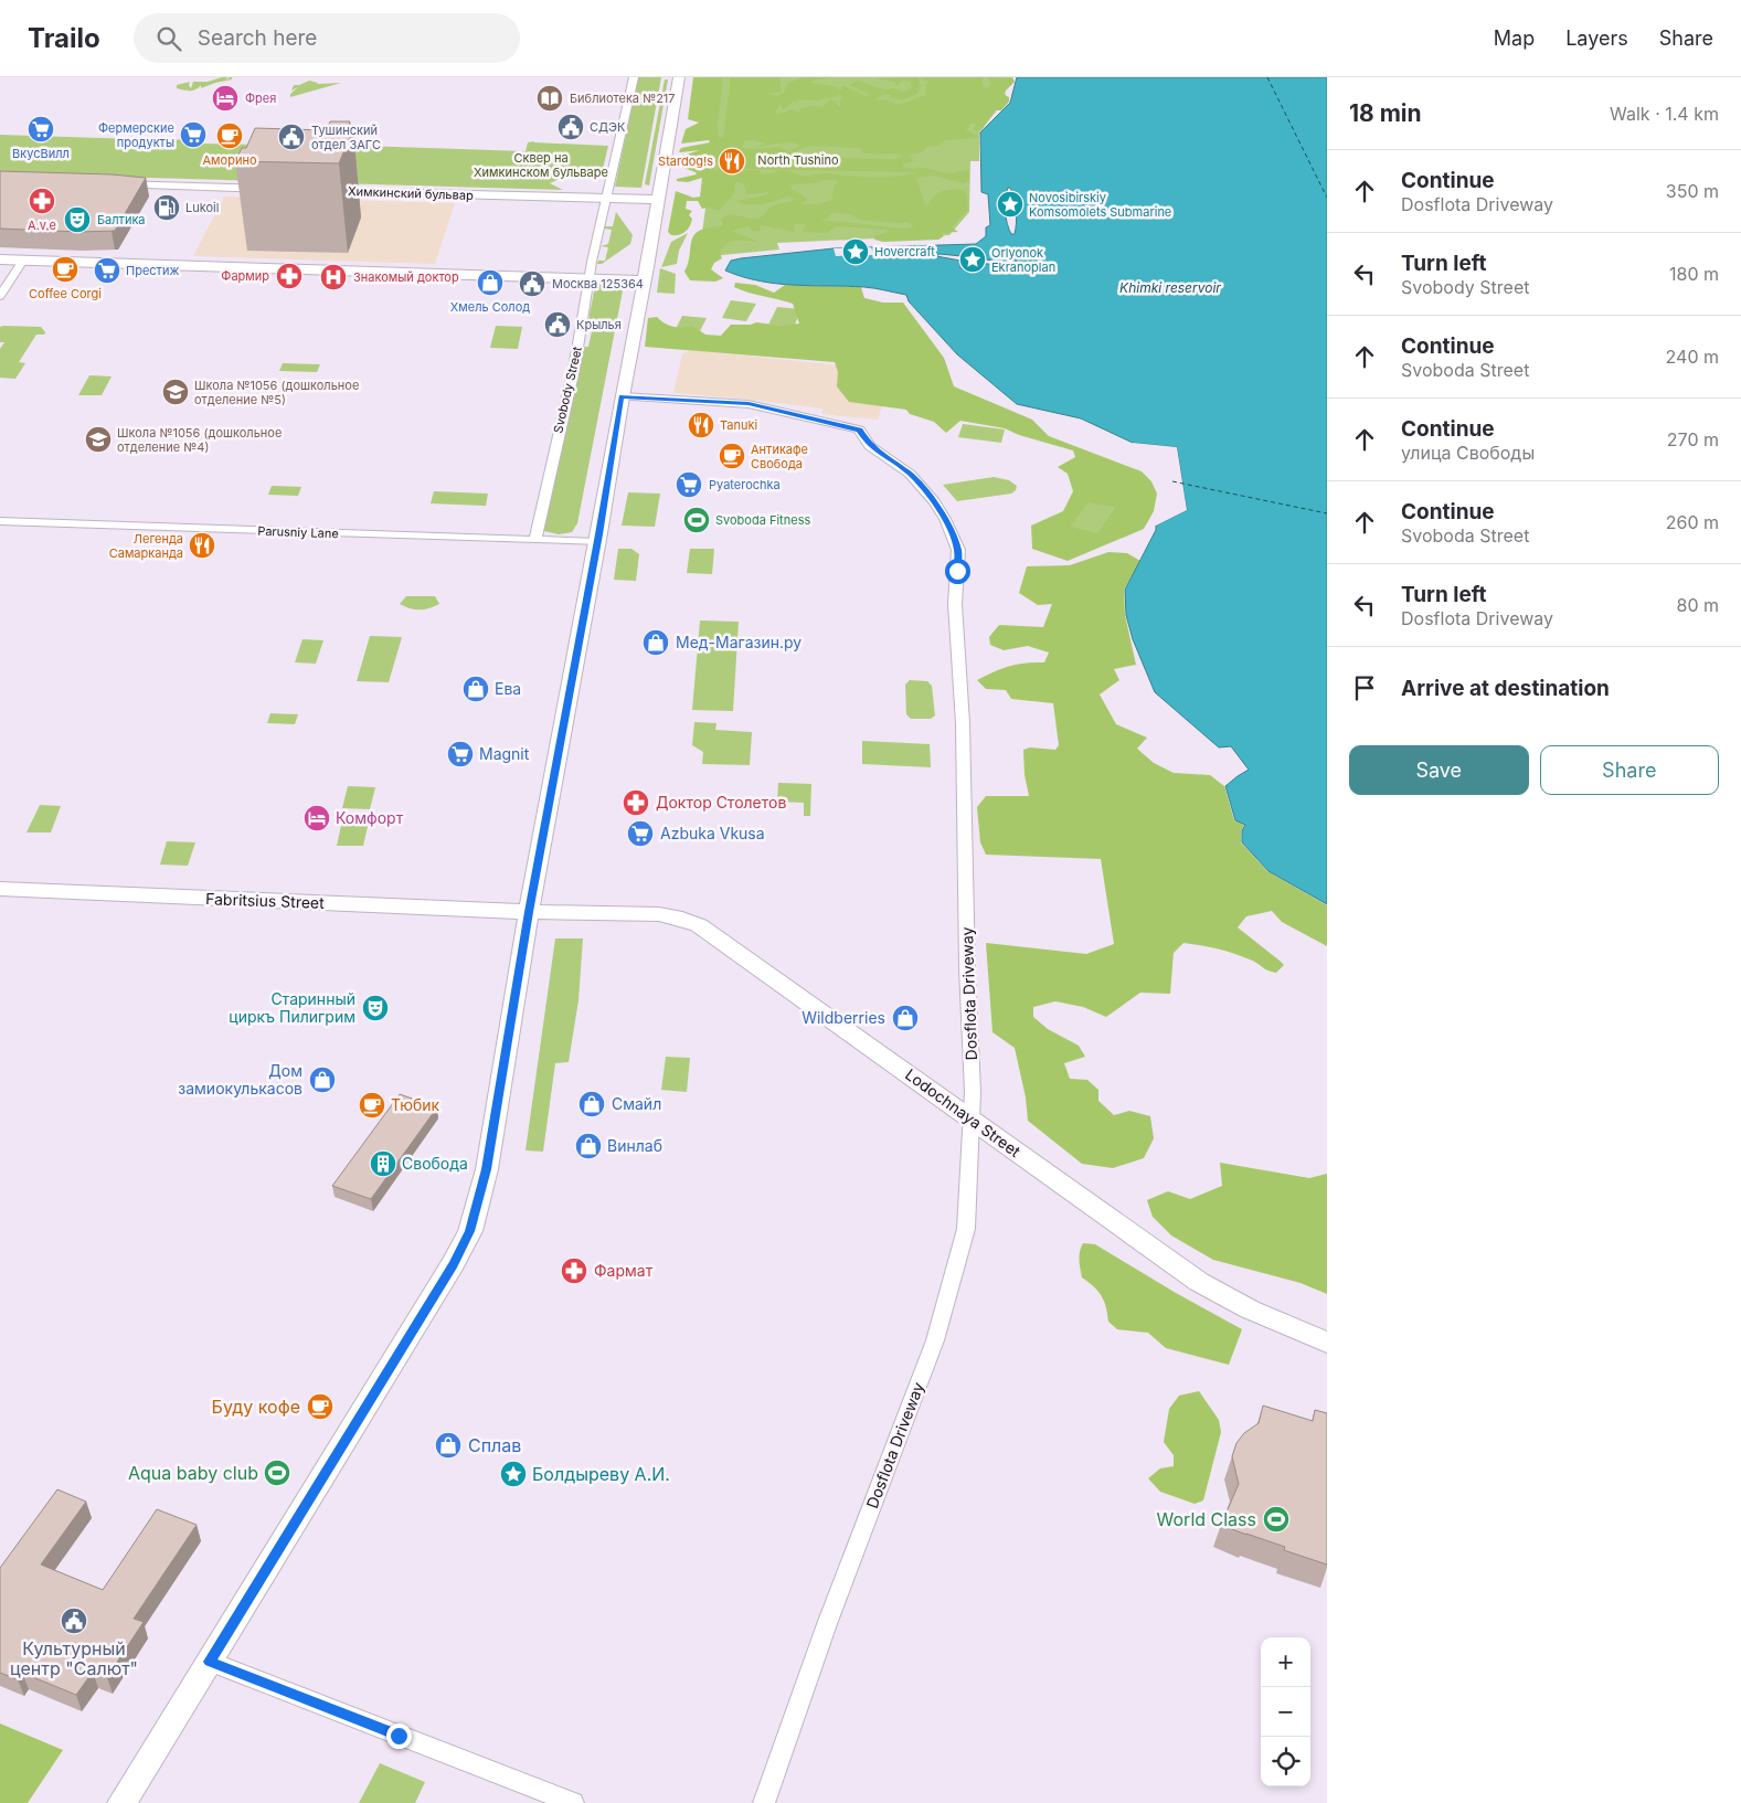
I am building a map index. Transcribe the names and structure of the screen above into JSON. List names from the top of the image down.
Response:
{
  "streets": {
    "main road": ["Химкинский бульвар", "Fabritsius Street", "Lodochnaya Street"],
    "street": ["Svobody Street", "Parusniy Lane", "Dosflota Driveway"]
  },
  "crossings": [
    ["Химкинский бульвар", "Svobody Street"],
    ["Svobody Street", "Parusniy Lane"],
    ["Fabritsius Street", "Dosflota Driveway"],
    ["Fabritsius Street", "Lodochnaya Street"],
    ["Dosflota Driveway", "Lodochnaya Street"]
  ],
  "water": ["Khimki reservoir"],
  "parks": ["Сквер на Химкинском бульваре", "North Tushino"],
  "places": {
    "hotel": ["Фрея", "Комфорт"],
    "library": ["Библиотека №217"],
    "public building": [
      "СДЭК",
      "Тушинский отдел ЗАГС",
      "Москва 125364",
      "Крылья",
      "Культурный центр \"Салют\""
    ],
    "supermarket": [
      "ВкусВилл",
      "Фермерские продукты",
      "Престиж",
      "Pyaterochka",
      "Magnit",
      "Azbuka Vkusa"
    ],
    "cafe": [
      "Аморино",
      "Coffee Corgi",
      "Антикафе Свобода",
      "Тюбик",
      "Буду кофе"
    ],
    "restaurant": ["Stardog!s", "Tanuki", "Легенда Самарканда"],
    "pharmacy": [
      "A.v.e",
      "Фармир",
      "Доктор Столетов",
      "Фармат"
    ],
    "place": [
      "Novosibirskiy Komsomolets Submarine",
      "Hovercraft",
      "Orlyonok Ekranoplan",
      "Болдыреву А.И."
    ],
    "fuel station": ["Lukoil"],
    "theatre": ["Балтика", "Старинный циркъ Пилигрим"],
    "hospital": ["Знакомый доктор"],
    "shop": [
      "Хмель Солод",
      "Мед-Магазин.ру",
      "Ева",
      "Wildberries",
      "Дом замиокулькасов",
      "Смайл",
      "Винлаб",
      "Сплав"
    ],
    "school or university": ["Школа №1056 (дошкольное отделение №5)", "Школа №1056 (дошкольное отделение №4)"],
    "sports": ["Svoboda Fitness", "Aqua baby club", "World Class"],
    "building": ["Свобода"]
  },
  "page": {
    "header": "Trailo",
    "search": "Search here",
    "nav": ["Map", "Layers", "Share"],
    "heading": ["18 min", "Walk · 1.4 km"],
    "list": [
      ["Continue", "Dosflota Driveway", "350 m"],
      ["Turn left", "Svobody Street", "180 m"],
      ["Continue", "Svoboda Street", "240 m"],
      ["Continue", "улица Свободы", "270 m"],
      ["Continue", "Svoboda Street", "260 m"],
      ["Turn left", "Dosflota Driveway", "80 m"],
      "Arrive at destination"
    ],
    "buttons": ["Save", "Share"],
    "map_buttons": ["+", "−"]
  }
}
